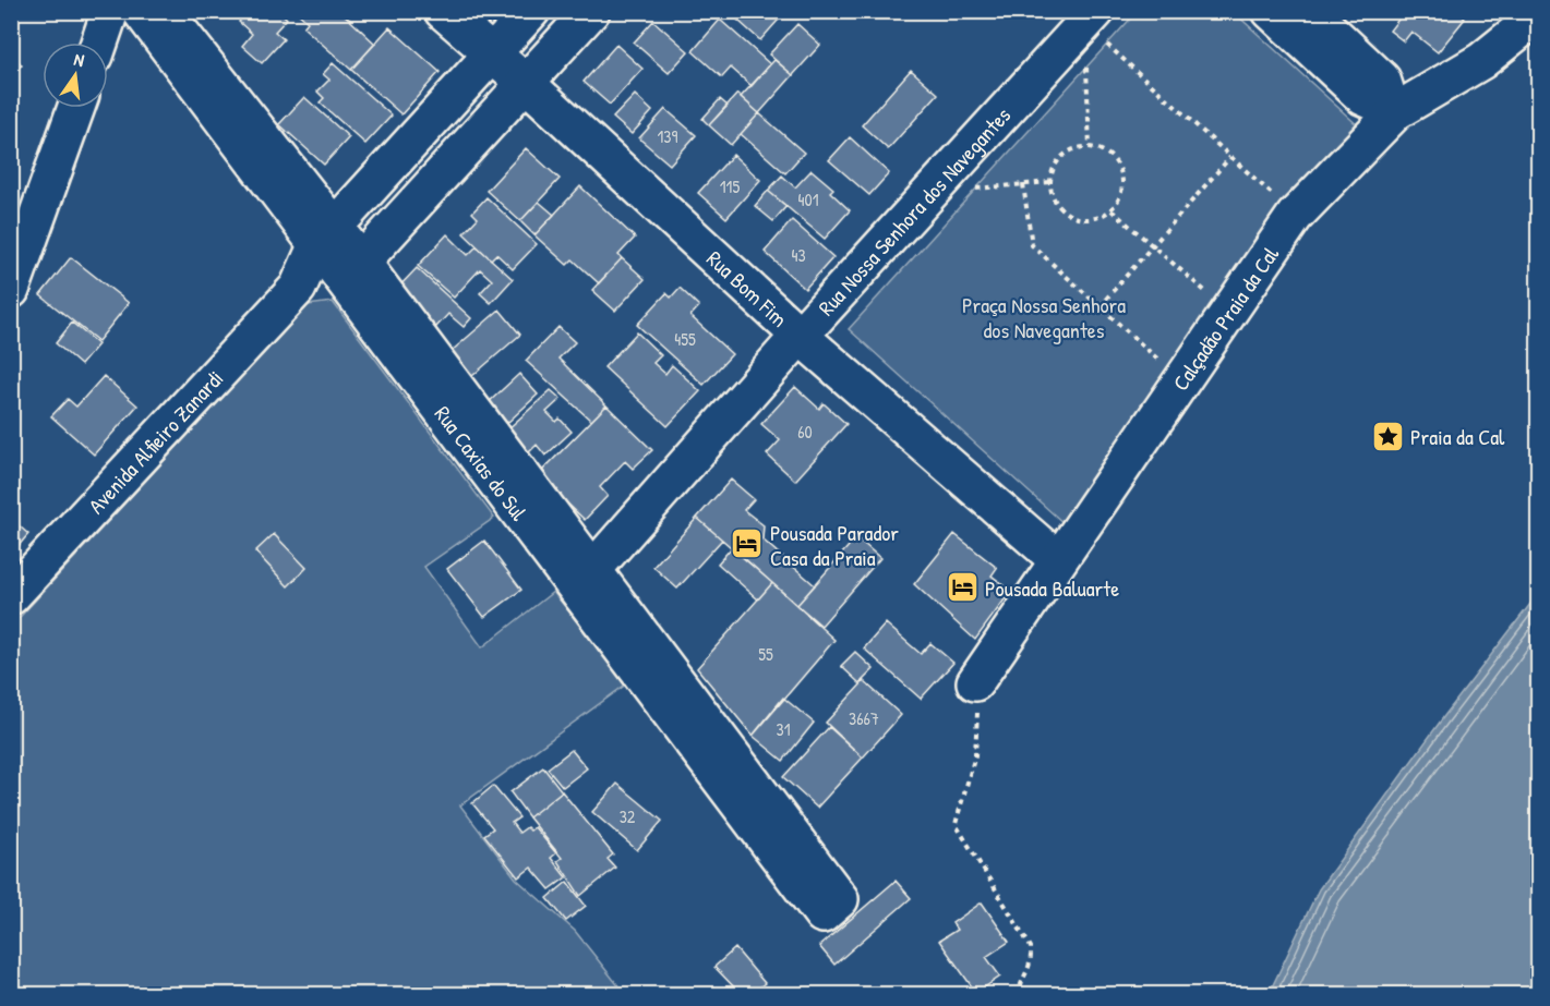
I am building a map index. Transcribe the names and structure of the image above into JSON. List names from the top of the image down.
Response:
{
  "streets": {
    "street": [
      "Rua Nossa Senhora dos Navegantes",
      "Rua Bom Fim",
      "Calçadão Praia da Cal",
      "Avenida Alfieiro Zanardi",
      "Rua Caxias do Sul"
    ]
  },
  "crossings": [
    ["Rua Nossa Senhora dos Navegantes", "Rua Bom Fim"],
    ["Rua Nossa Senhora dos Navegantes", "Rua Caxias do Sul"],
    ["Rua Bom Fim", "Calçadão Praia da Cal"],
    ["Rua Bom Fim", "Avenida Alfieiro Zanardi"],
    ["Avenida Alfieiro Zanardi", "Rua Caxias do Sul"]
  ],
  "parks": ["Praça Nossa Senhora dos Navegantes"],
  "places": {
    "place": ["Praia da Cal"],
    "hotel": ["Pousada Parador Casa da Praia", "Pousada Baluarte"]
  },
  "house_numbers": [
    "139",
    "115",
    "401",
    "43",
    "455",
    "60",
    "55",
    "3667",
    "31",
    "32"
  ],
  "north": "top"
}
